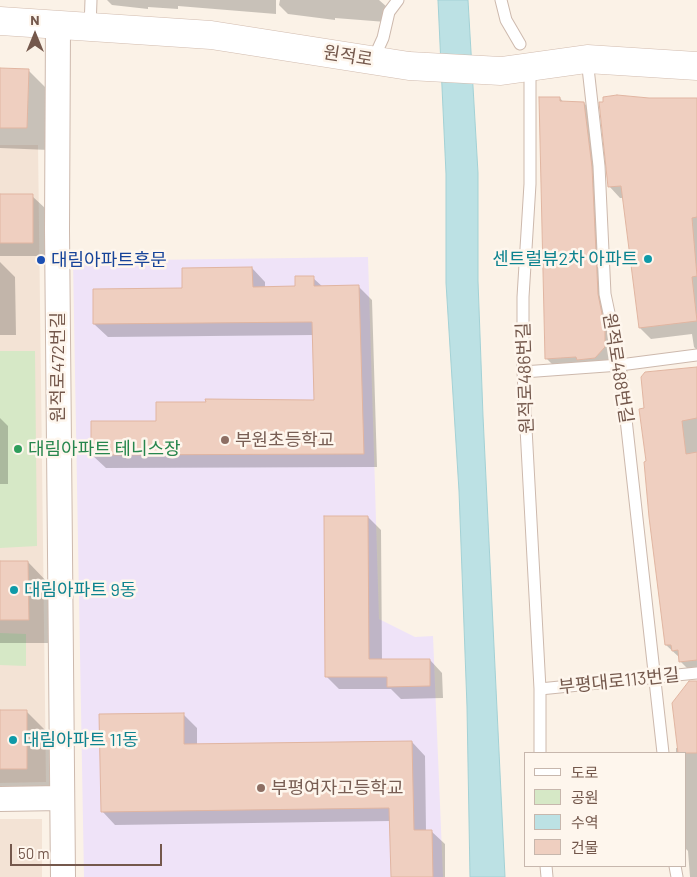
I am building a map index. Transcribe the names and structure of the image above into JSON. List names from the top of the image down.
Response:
{
  "streets": {
    "main road": ["원적로"],
    "street": ["원적로472번길"],
    "lane": ["원적로488번길", "원적로486번길", "부평대로113번길"]
  },
  "crossings": [
    ["원적로", "원적로472번길"],
    ["원적로", "원적로488번길"],
    ["원적로", "원적로486번길"],
    ["원적로488번길", "부평대로113번길"],
    ["원적로486번길", "부평대로113번길"]
  ],
  "places": [
    "센트럴뷰2차 아파트",
    "대림아파트후문",
    "부원초등학교",
    "대림아파트 테니스장",
    "대림아파트 9동",
    "대림아파트 11동",
    "부평여자고등학교"
  ],
  "legend": [
    "도로",
    "공원",
    "수역",
    "건물"
  ],
  "scale_bar": "50 m",
  "north": "top"
}
